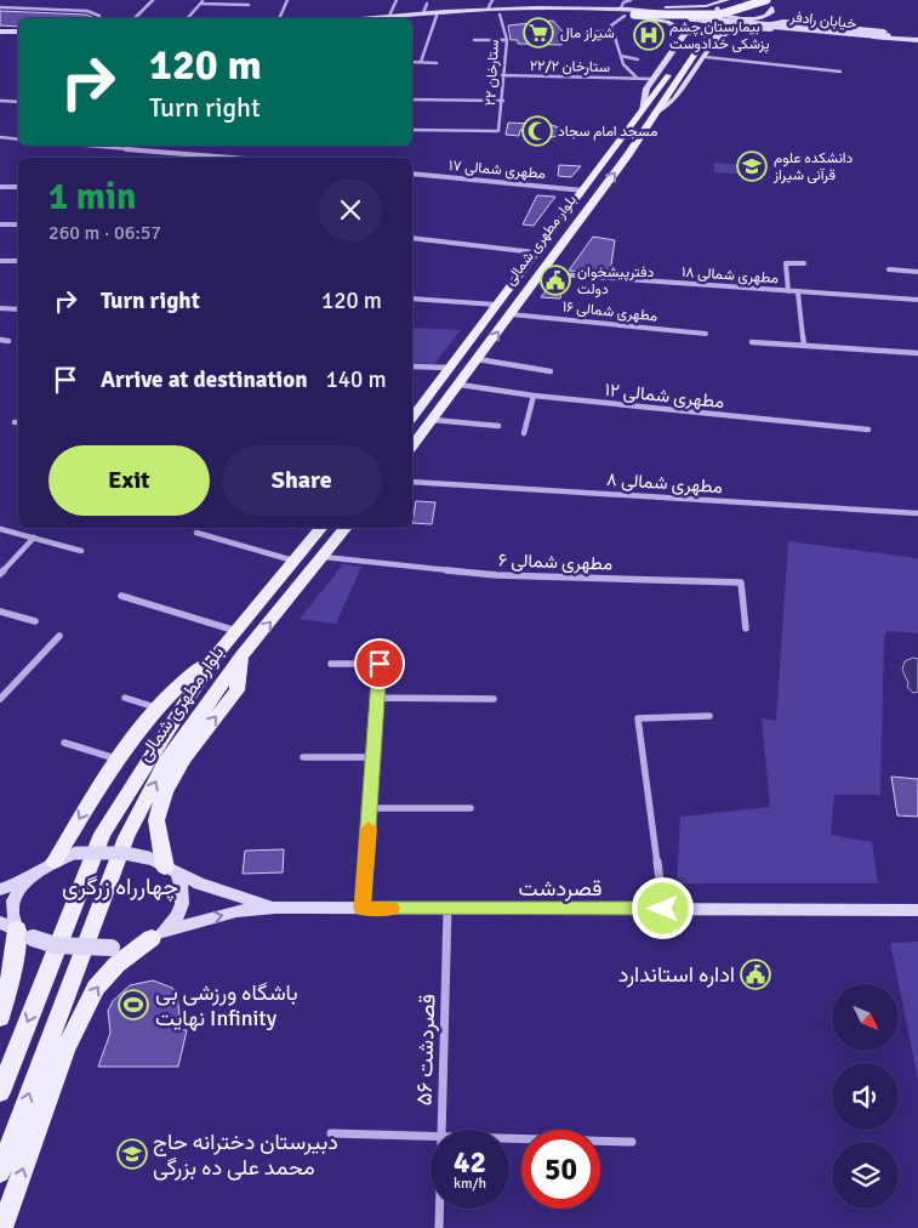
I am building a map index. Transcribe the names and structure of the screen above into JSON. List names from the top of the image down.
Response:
{
  "streets": {
    "main road": ["خیابان رادفر", "بلوار مطهرى شمالى", "قصردشت"],
    "street": [
      "۲۲/۲ ستارخان",
      "۲۲ ستارخان",
      "۱۷ مطهری شمالی",
      "۱۸ مطهری شمالی",
      "۱۶ مطهری شمالی",
      "۱۲ مطهری شمالی",
      "۸ مطهری شمالی",
      "۶ مطهری شمالی",
      "۵۶ قصردشت"
    ]
  },
  "crossings": [
    ["۲۲/۲ ستارخان", "۲۲ ستارخان"],
    ["۱۷ مطهری شمالی", "بلوار مطهرى شمالى"],
    ["بلوار مطهرى شمالى", "۱۸ مطهری شمالی"],
    ["بلوار مطهرى شمالى", "۱۶ مطهری شمالی"],
    ["بلوار مطهرى شمالى", "۱۲ مطهری شمالی"],
    ["بلوار مطهرى شمالى", "۶ مطهری شمالی"],
    ["قصردشت", "۵۶ قصردشت"]
  ],
  "districts": ["چهارراه زرگری"],
  "places": {
    "supermarket": ["شیراز مال"],
    "hospital": ["بیمارستان چشم پزشکی خدادوست"],
    "mosque": ["مسجد امام سجاد"],
    "school or university": ["دانشکده علوم قرآنی شیراز", "دبیرستان دخترانه حاج محمد علی ده بزرگی"],
    "public building": ["دفترپیشخوان دولت", "اداره استاندارد"],
    "sports": ["باشگاه ورزشی بی نهایت Infinity"]
  },
  "north": "bottom right",
  "page": {
    "turn": ["120 m", "Turn right"],
    "heading": ["1 min", "260 m · 06:57"],
    "list": [
      {
        "name": "Turn right",
        "value": "120 m"
      },
      {
        "name": "Arrive at destination",
        "value": "140 m"
      }
    ],
    "buttons": ["Exit", "Share"],
    "speed": "42 km/h",
    "limit": "50"
  }
}
